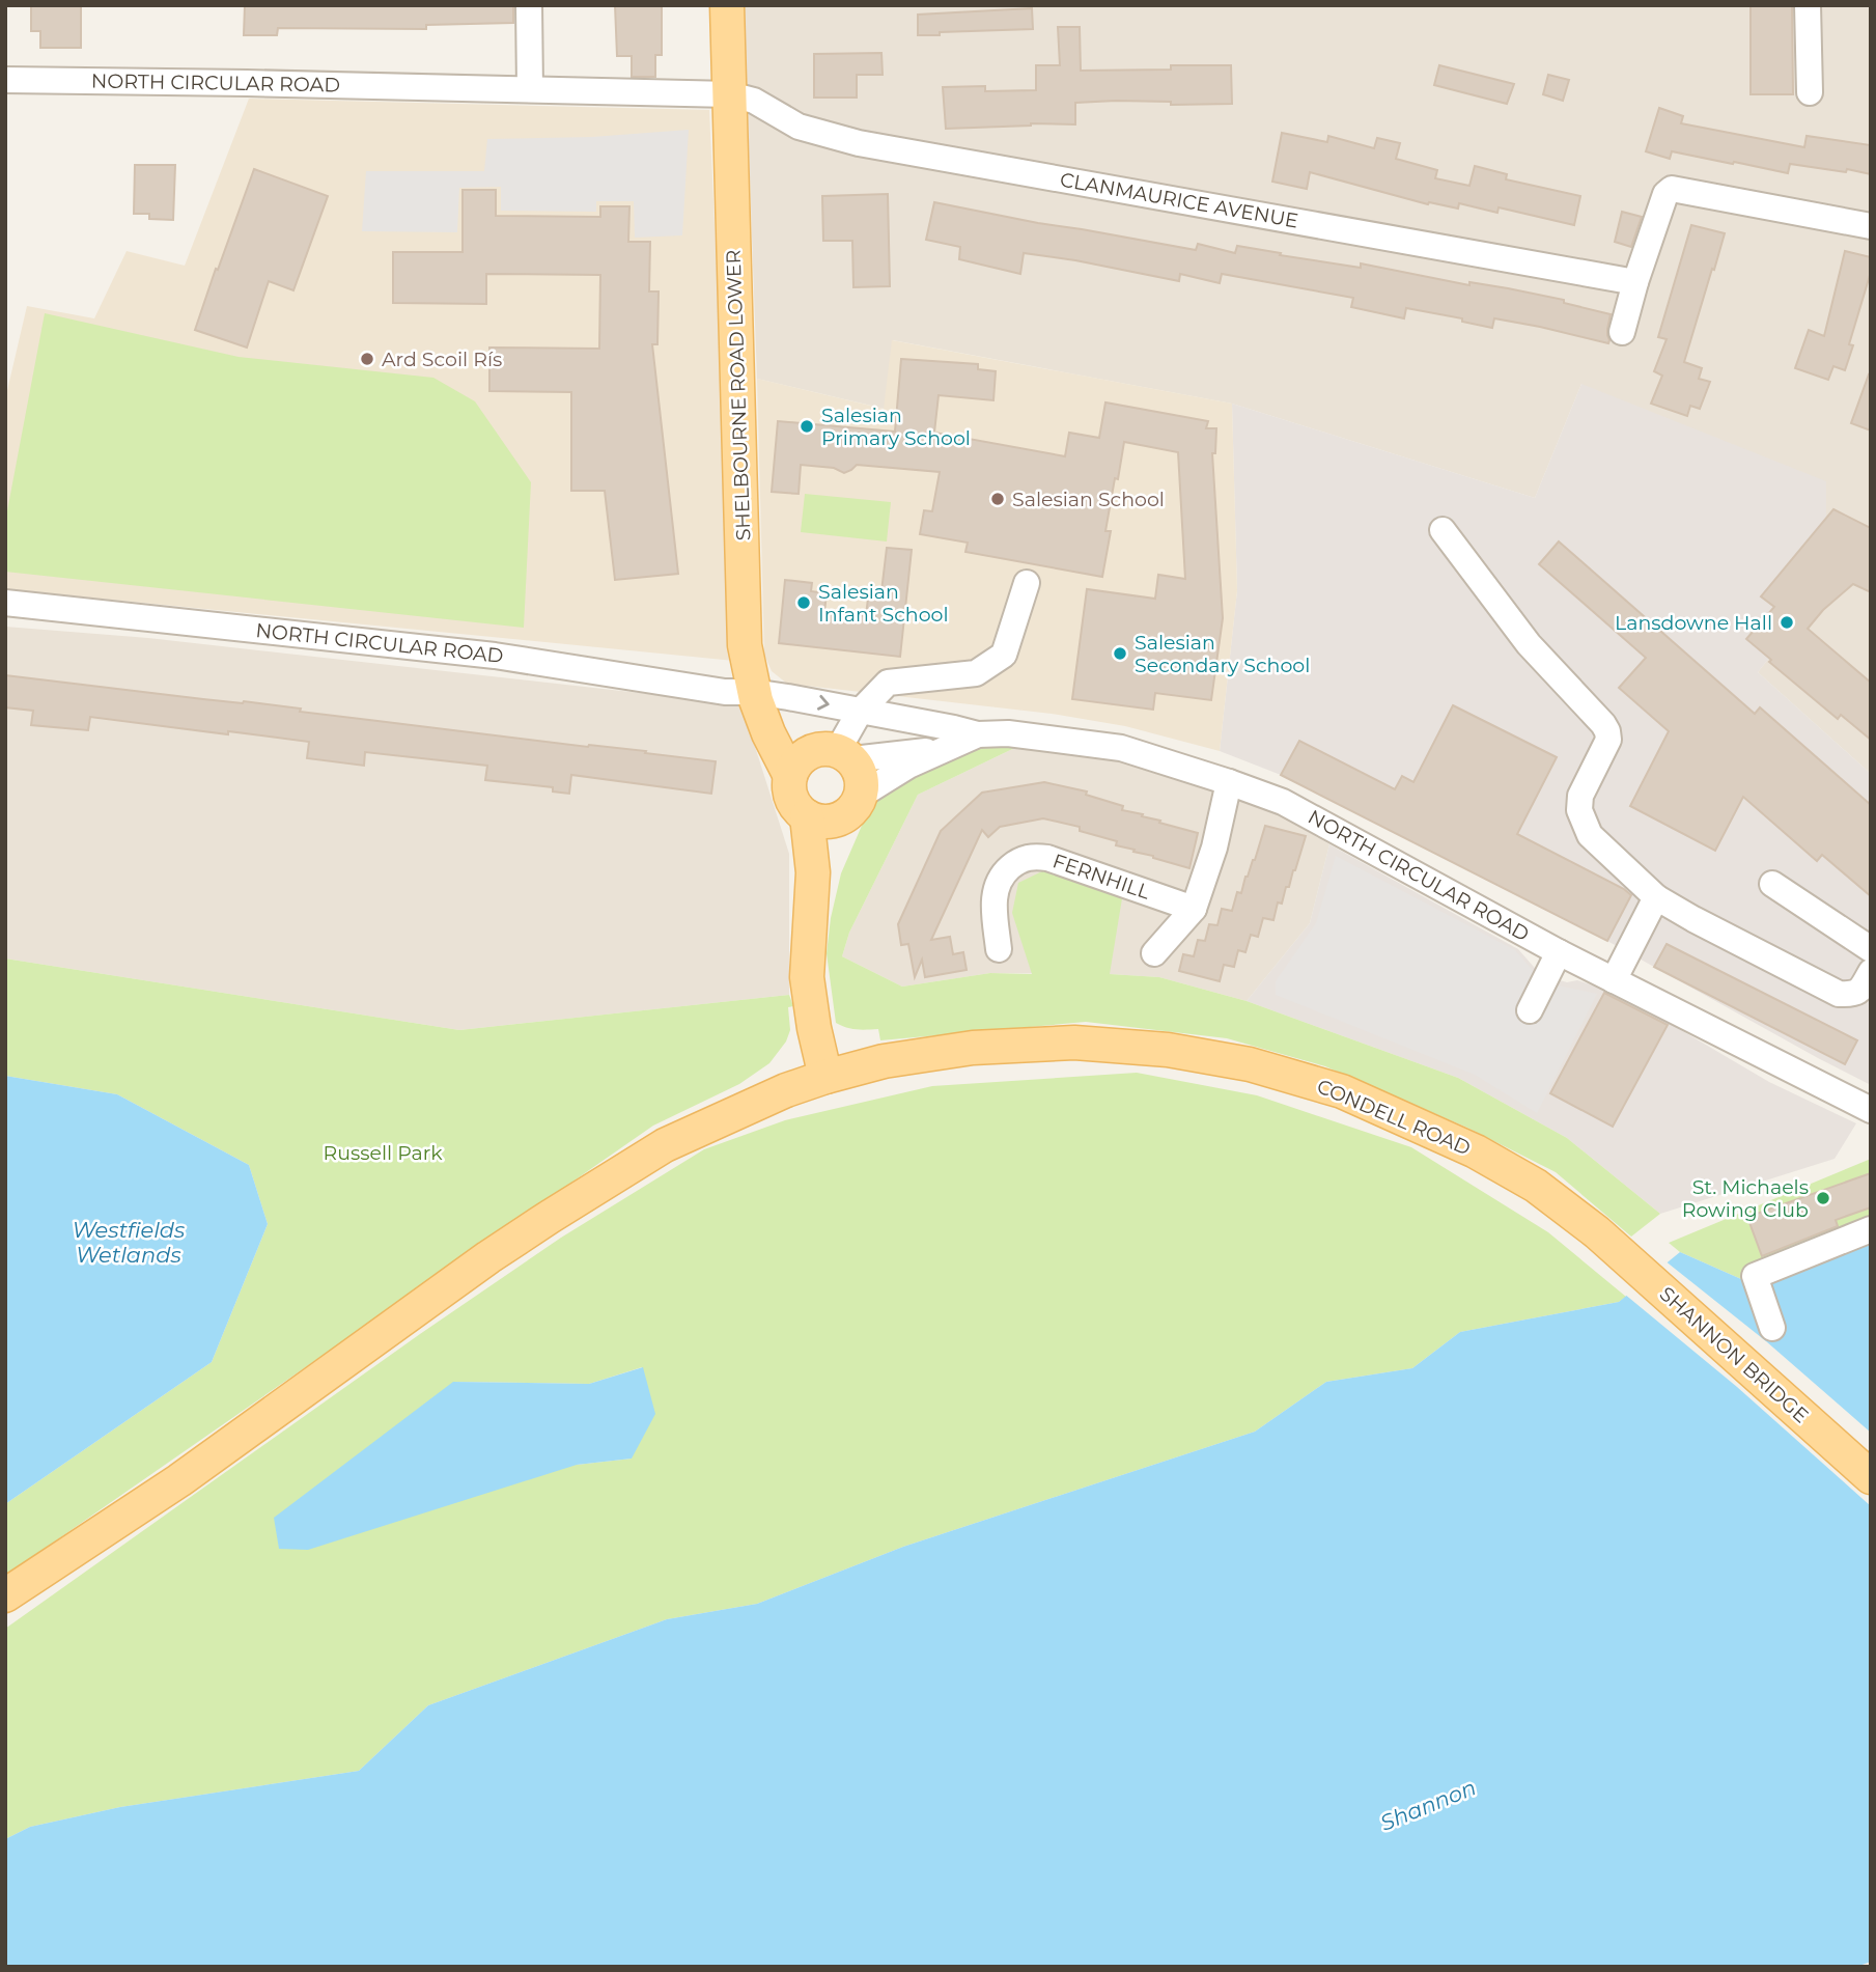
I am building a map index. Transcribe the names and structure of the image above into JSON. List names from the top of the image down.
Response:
{
  "streets": {
    "main road": ["SHELBOURNE ROAD LOWER", "CONDELL ROAD", "SHANNON BRIDGE"],
    "street": ["NORTH CIRCULAR ROAD", "CLANMAURICE AVENUE", "FERNHILL"]
  },
  "crossings": [
    ["NORTH CIRCULAR ROAD", "CLANMAURICE AVENUE"],
    ["NORTH CIRCULAR ROAD", "SHELBOURNE ROAD LOWER"],
    ["CLANMAURICE AVENUE", "SHELBOURNE ROAD LOWER"],
    ["CONDELL ROAD", "SHANNON BRIDGE"]
  ],
  "water": ["Westfields Wetlands", "Shannon"],
  "parks": ["Russell Park"],
  "places": [
    "Ard Scoil Rís",
    "Salesian Primary School",
    "Salesian School",
    "Salesian Infant School",
    "Lansdowne Hall",
    "Salesian Secondary School",
    "St. Michaels Rowing Club"
  ]
}
